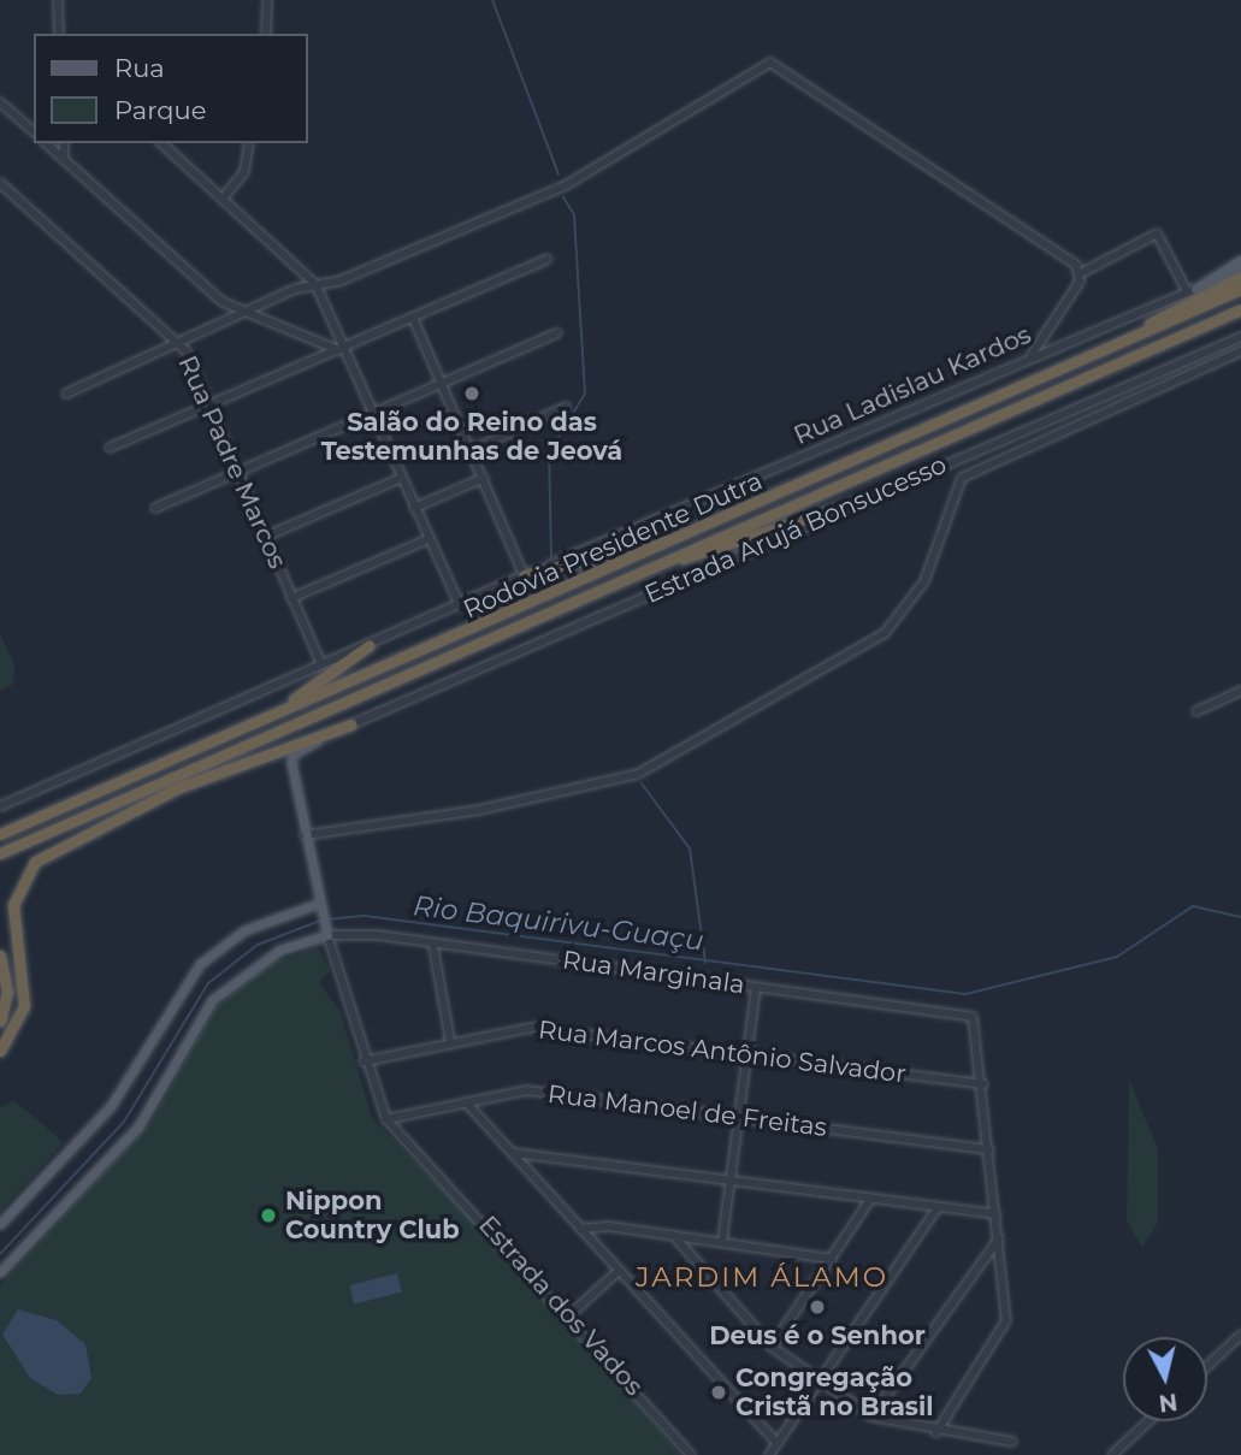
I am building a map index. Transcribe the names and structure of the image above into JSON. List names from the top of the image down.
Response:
{
  "streets": {
    "highway": ["Rodovia Presidente Dutra"],
    "main road": ["Rua Ladislau Kardos"],
    "street": [
      "Rua Padre Marcos",
      "Estrada Arujá Bonsucesso",
      "Rua Marginala",
      "Rua Marcos Antônio Salvador",
      "Rua Manoel de Freitas",
      "Estrada dos Vados"
    ]
  },
  "crossings": [
    ["Rua Ladislau Kardos", "Rua Padre Marcos"],
    ["Rua Marginala", "Rua Marcos Antônio Salvador"],
    ["Rua Marginala", "Estrada dos Vados"],
    ["Rua Marcos Antônio Salvador", "Estrada dos Vados"],
    ["Rua Manoel de Freitas", "Estrada dos Vados"]
  ],
  "districts": ["JARDIM ÁLAMO"],
  "water": ["Rio Baquirivu-Guaçu"],
  "places": [
    "Salão do Reino das Testemunhas de Jeová",
    "Nippon Country Club",
    "Deus é o Senhor",
    "Congregação Cristã no Brasil"
  ],
  "legend": ["Rua", "Parque"],
  "north": "bottom"
}
